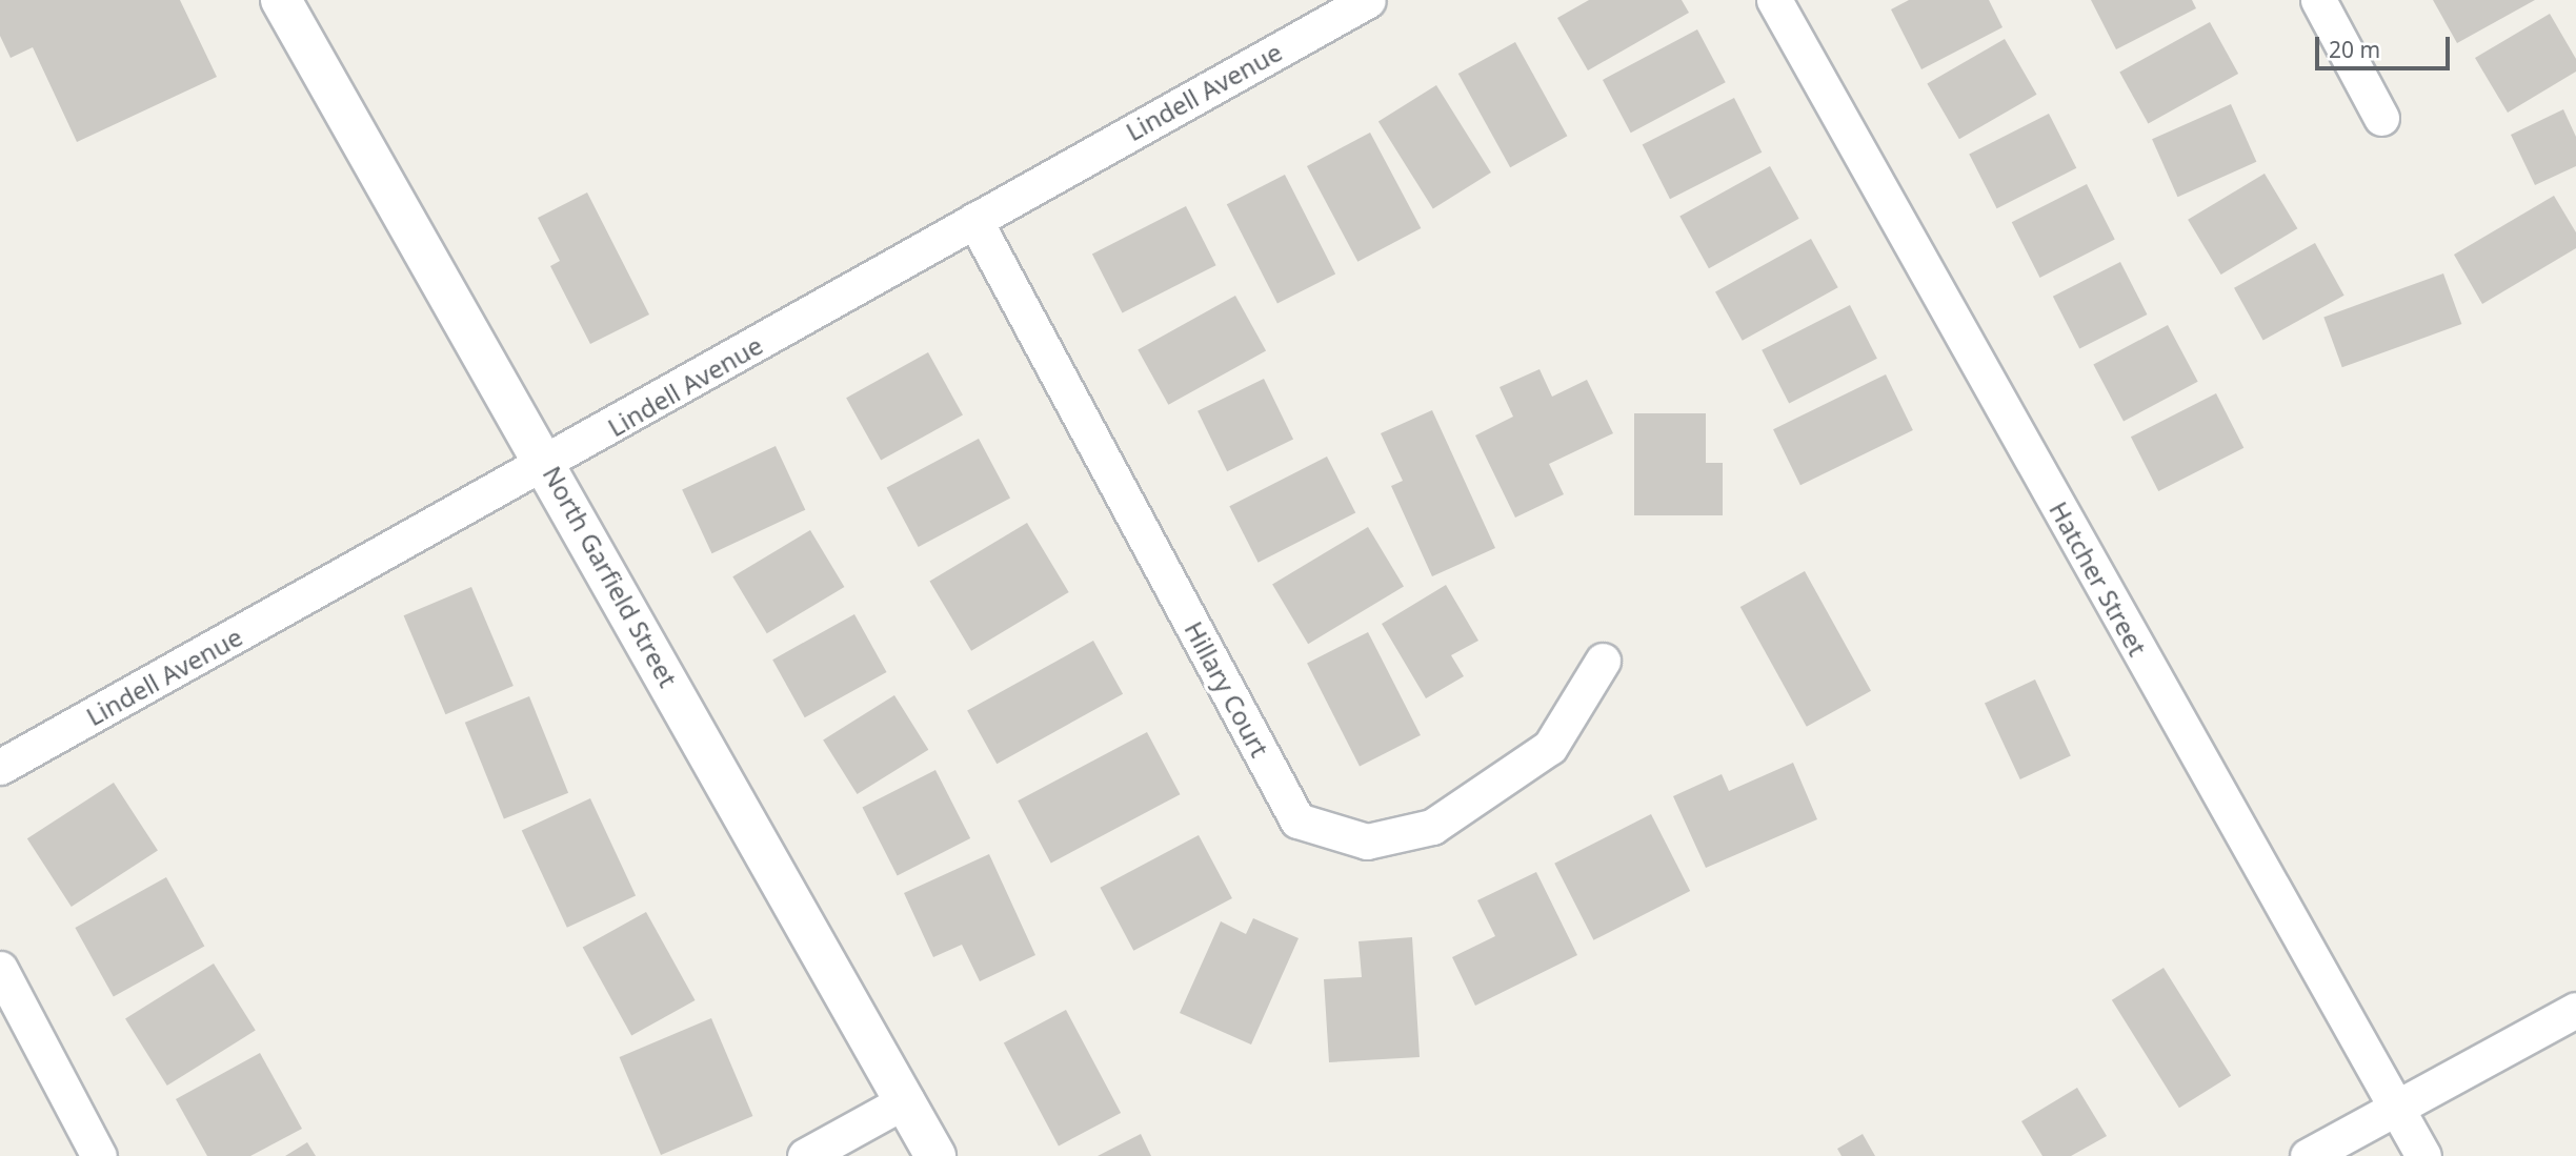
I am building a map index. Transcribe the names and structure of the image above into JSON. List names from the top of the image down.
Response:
{
  "streets": {
    "street": [
      "Lindell Avenue",
      "North Garfield Street",
      "Hatcher Street",
      "Hillary Court"
    ]
  },
  "crossings": [
    ["Lindell Avenue", "North Garfield Street"],
    ["Lindell Avenue", "Hillary Court"]
  ],
  "scale_bar": "20 m"
}
